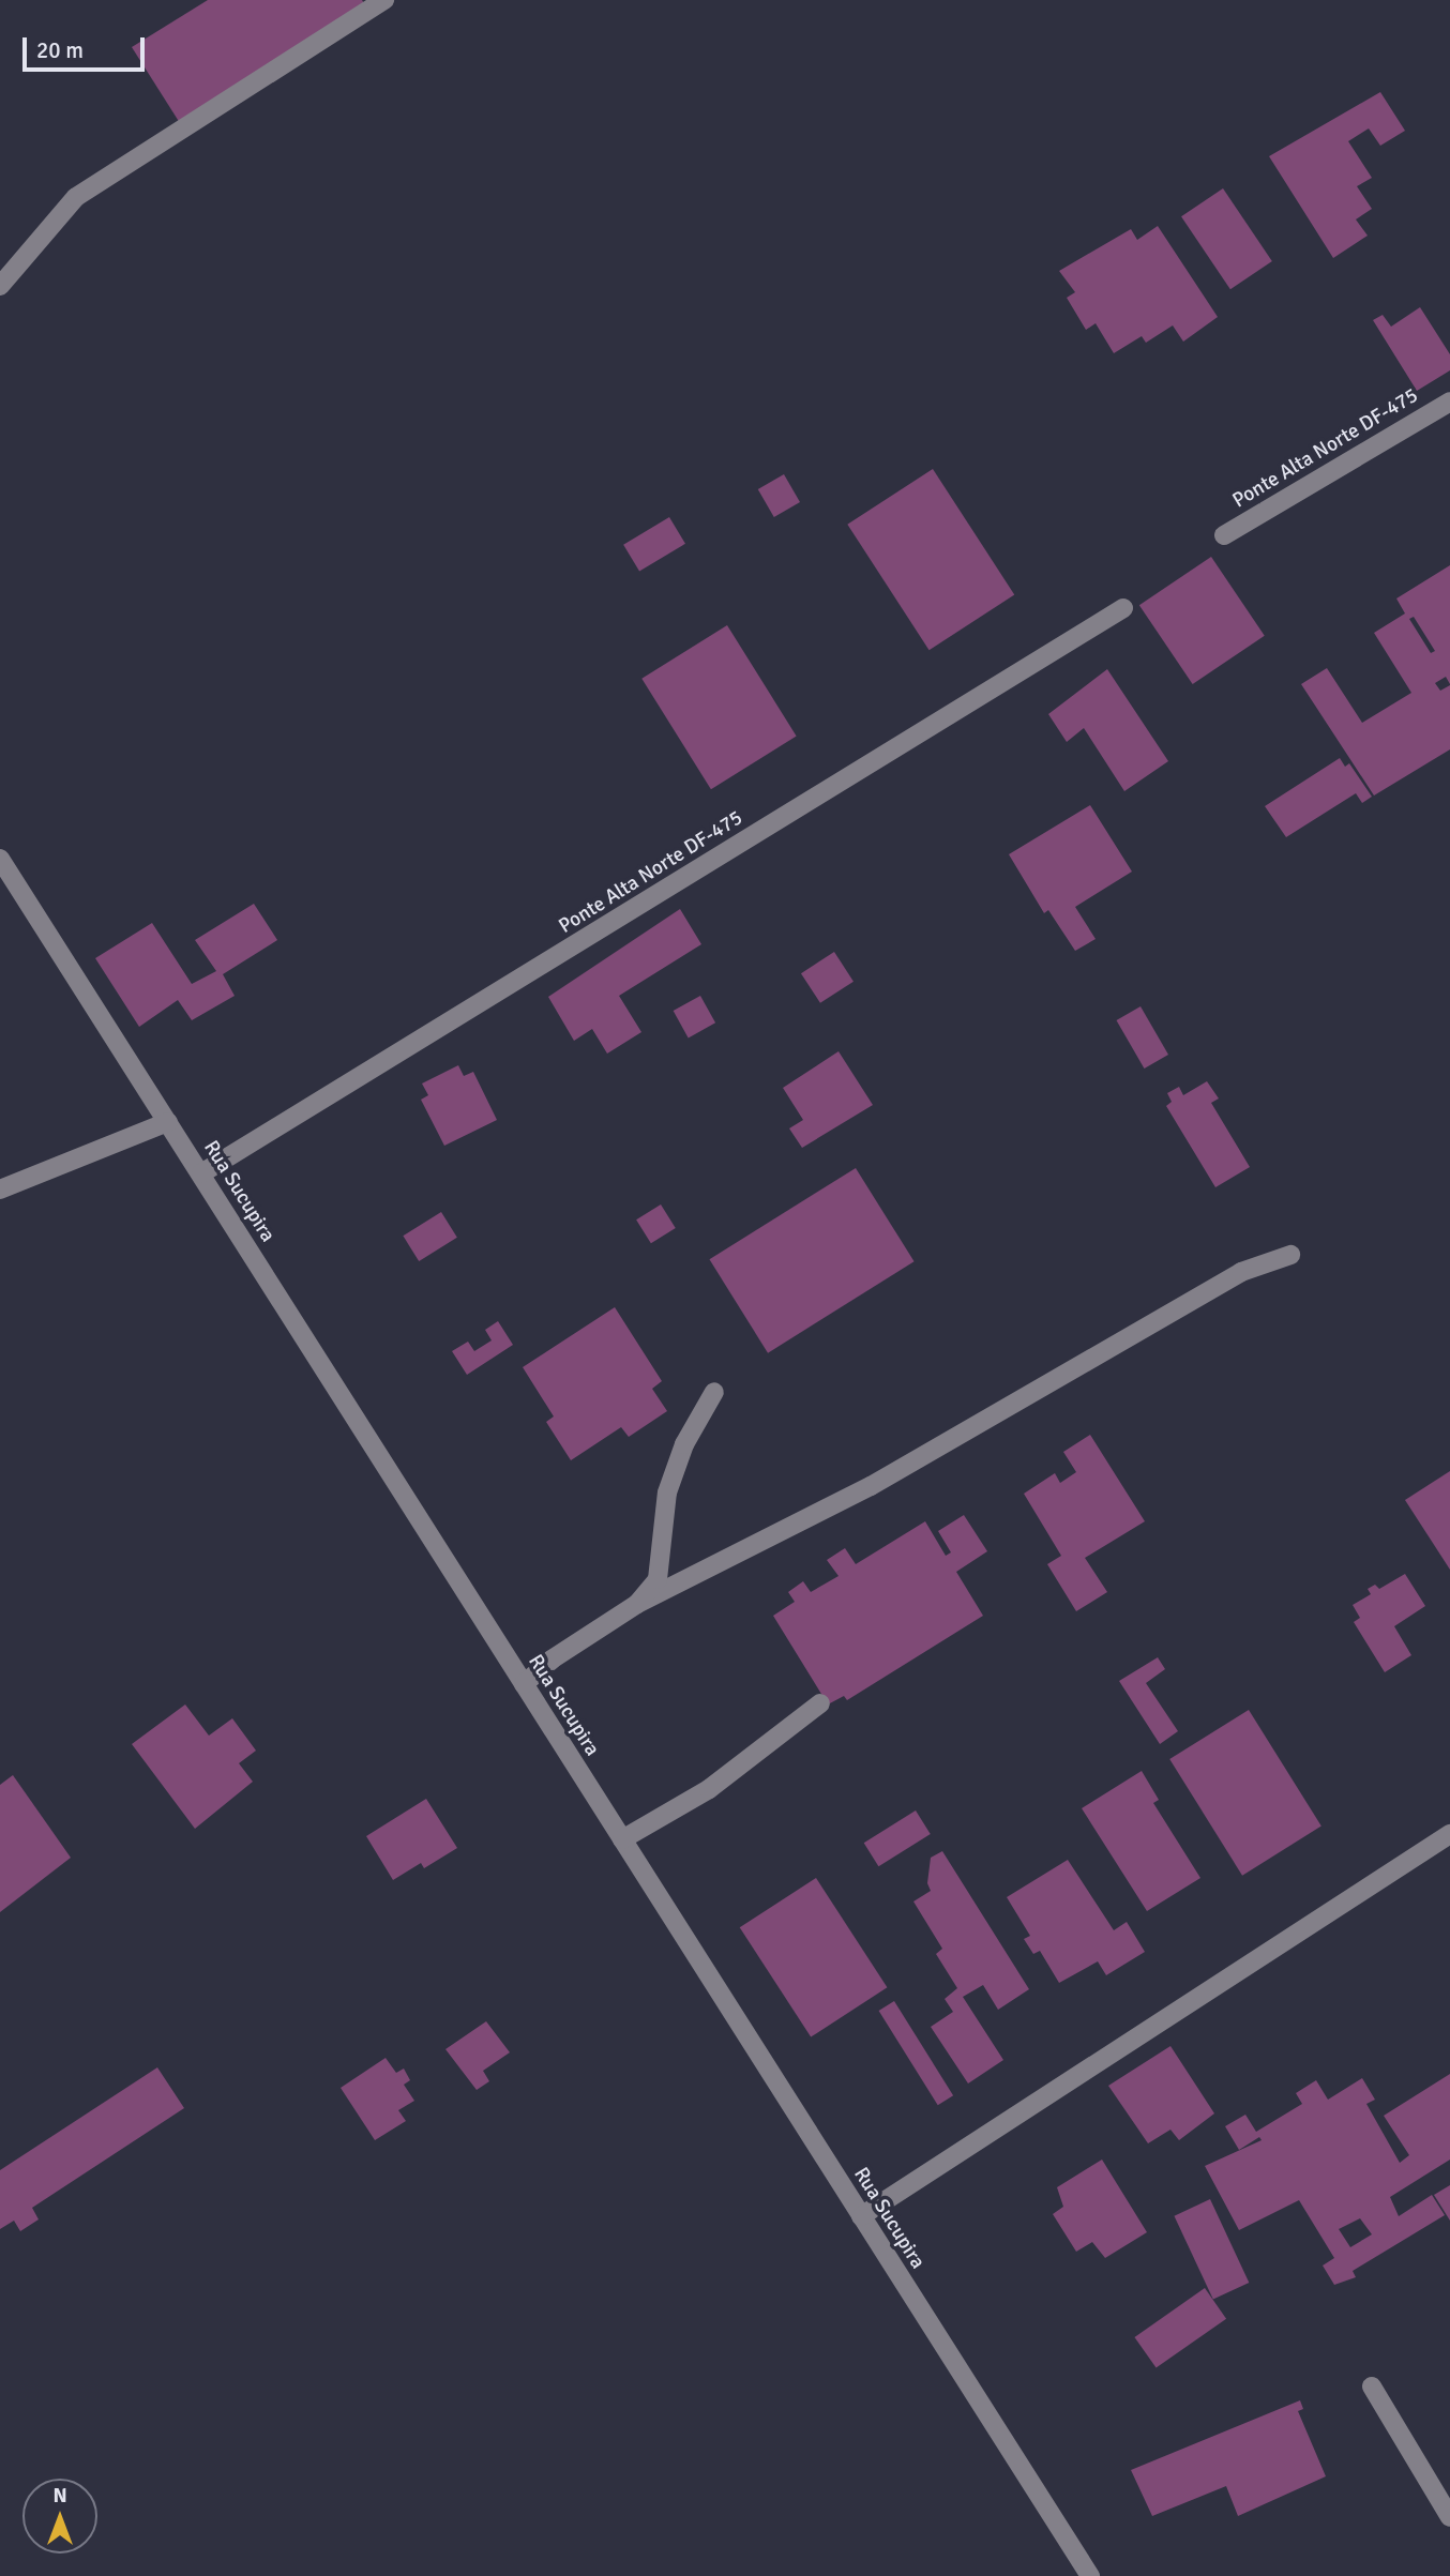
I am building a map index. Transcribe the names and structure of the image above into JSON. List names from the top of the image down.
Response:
{
  "streets": {
    "street": ["Ponte Alta Norte DF-475", "Rua Sucupira"]
  },
  "crossings": [
    ["Ponte Alta Norte DF-475", "Rua Sucupira"]
  ],
  "scale_bar": "20 m",
  "north": "top"
}
